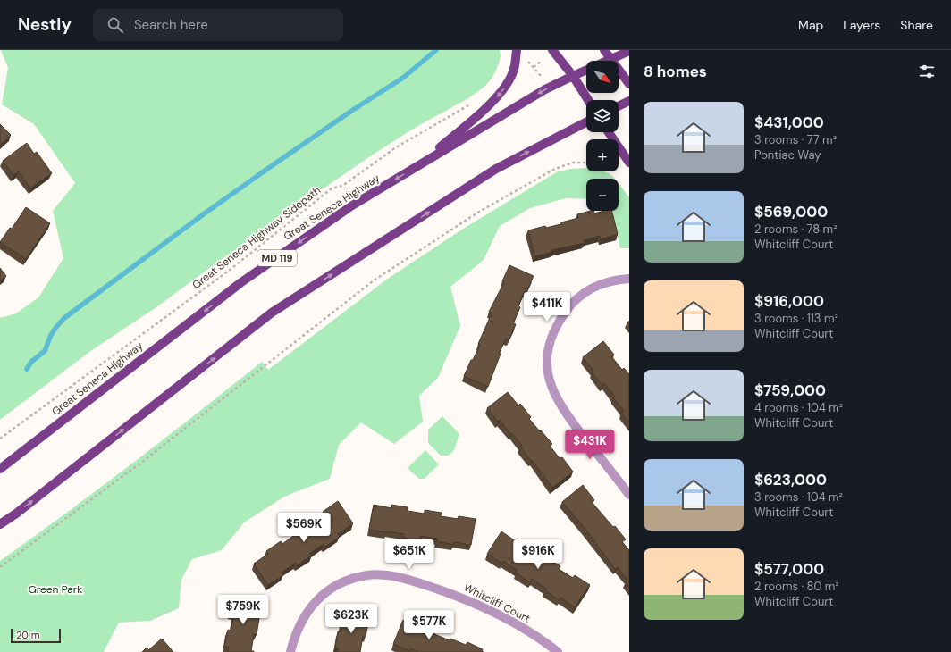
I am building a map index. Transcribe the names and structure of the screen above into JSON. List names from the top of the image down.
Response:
{
  "streets": {
    "main road": ["Great Seneca Highway", "MD 119"],
    "street": ["Whitcliff Court"],
    "path": ["Great Seneca Highway Sidepath"]
  },
  "parks": ["Green Park"],
  "scale_bar": "20 m",
  "north": "bottom right",
  "page": {
    "header": "Nestly",
    "search": "Search here",
    "nav": ["Map", "Layers", "Share"],
    "heading": "8 homes",
    "map_buttons": ["+", "−"],
    "list": [
      {
        "name": "$431,000",
        "note": "3 rooms · 77 m² · Pontiac Way"
      },
      {
        "name": "$569,000",
        "note": "2 rooms · 78 m² · Whitcliff Court"
      },
      {
        "name": "$916,000",
        "note": "3 rooms · 113 m² · Whitcliff Court"
      },
      {
        "name": "$759,000",
        "note": "4 rooms · 104 m² · Whitcliff Court"
      },
      {
        "name": "$623,000",
        "note": "3 rooms · 104 m² · Whitcliff Court"
      },
      {
        "name": "$577,000",
        "note": "2 rooms · 80 m² · Whitcliff Court"
      }
    ],
    "price": [
      "$411K",
      "$431K",
      "$569K",
      "$651K",
      "$916K",
      "$759K",
      "$623K",
      "$577K"
    ],
    "scale": "20 m"
  }
}
